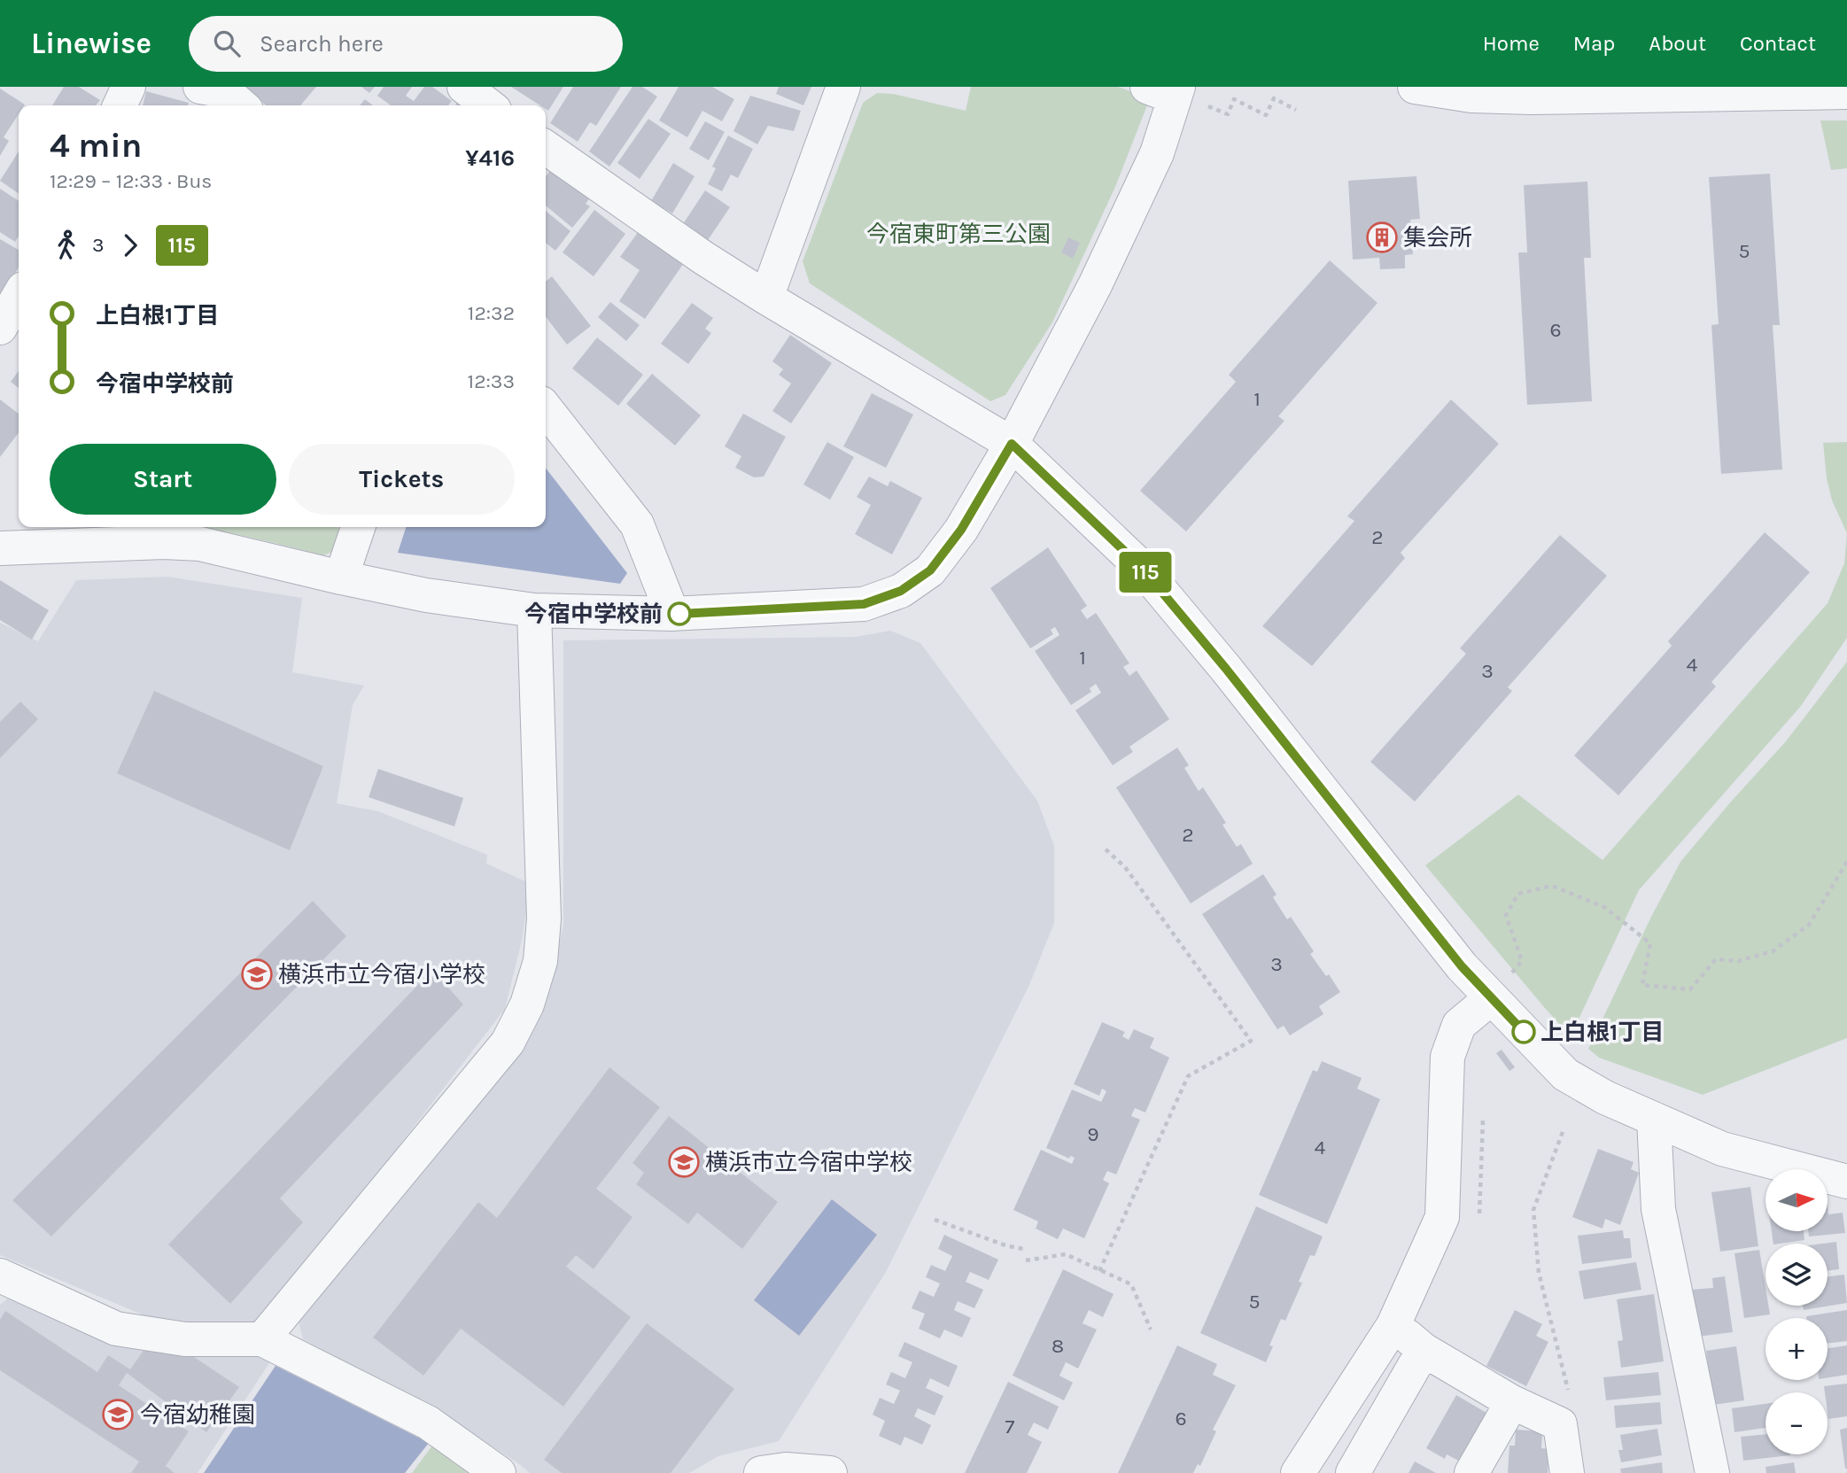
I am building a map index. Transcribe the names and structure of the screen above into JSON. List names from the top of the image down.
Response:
{
  "parks": ["今宿東町第三公園"],
  "places": {
    "building": ["集会所"],
    "other": ["今宿中学校前", "上白根1丁目"],
    "school or university": ["横浜市立今宿小学校", "横浜市立今宿中学校", "今宿幼稚園"]
  },
  "lines": ["bus line 115"],
  "house_numbers": [
    "5",
    "6",
    "1",
    "2",
    "1",
    "4",
    "3",
    "2",
    "3",
    "9",
    "4",
    "5",
    "8",
    "6",
    "7"
  ],
  "north": "right",
  "page": {
    "header": "Linewise",
    "search": "Search here",
    "nav": [
      "Home",
      "Map",
      "About",
      "Contact"
    ],
    "on_map": "115",
    "heading": ["4 min", "12:29 – 12:33 · Bus", "¥416"],
    "legs": ["3", "115"],
    "list": [
      {
        "name": "上白根1丁目",
        "value": "12:32"
      },
      {
        "name": "今宿中学校前",
        "value": "12:33"
      }
    ],
    "buttons": ["Start", "Tickets"],
    "map_buttons": ["+", "−"]
  }
}
